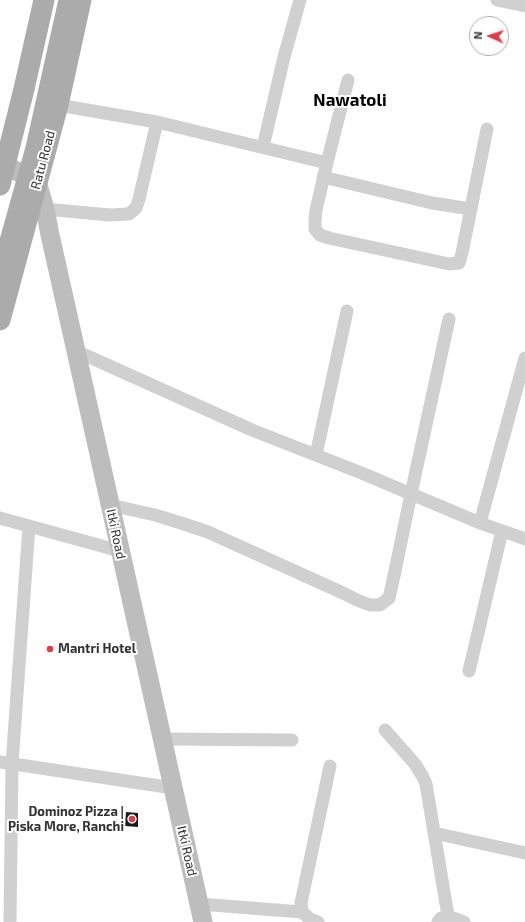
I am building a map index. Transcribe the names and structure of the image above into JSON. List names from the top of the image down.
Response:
{
  "streets": {
    "main road": ["Ratu Road"],
    "street": ["Itki Road"]
  },
  "crossings": [
    ["Ratu Road", "Itki Road"]
  ],
  "districts": ["Nawatoli"],
  "places": ["Mantri Hotel", "Dominoz Pizza | Piska More, Ranchi"],
  "north": "left"
}
